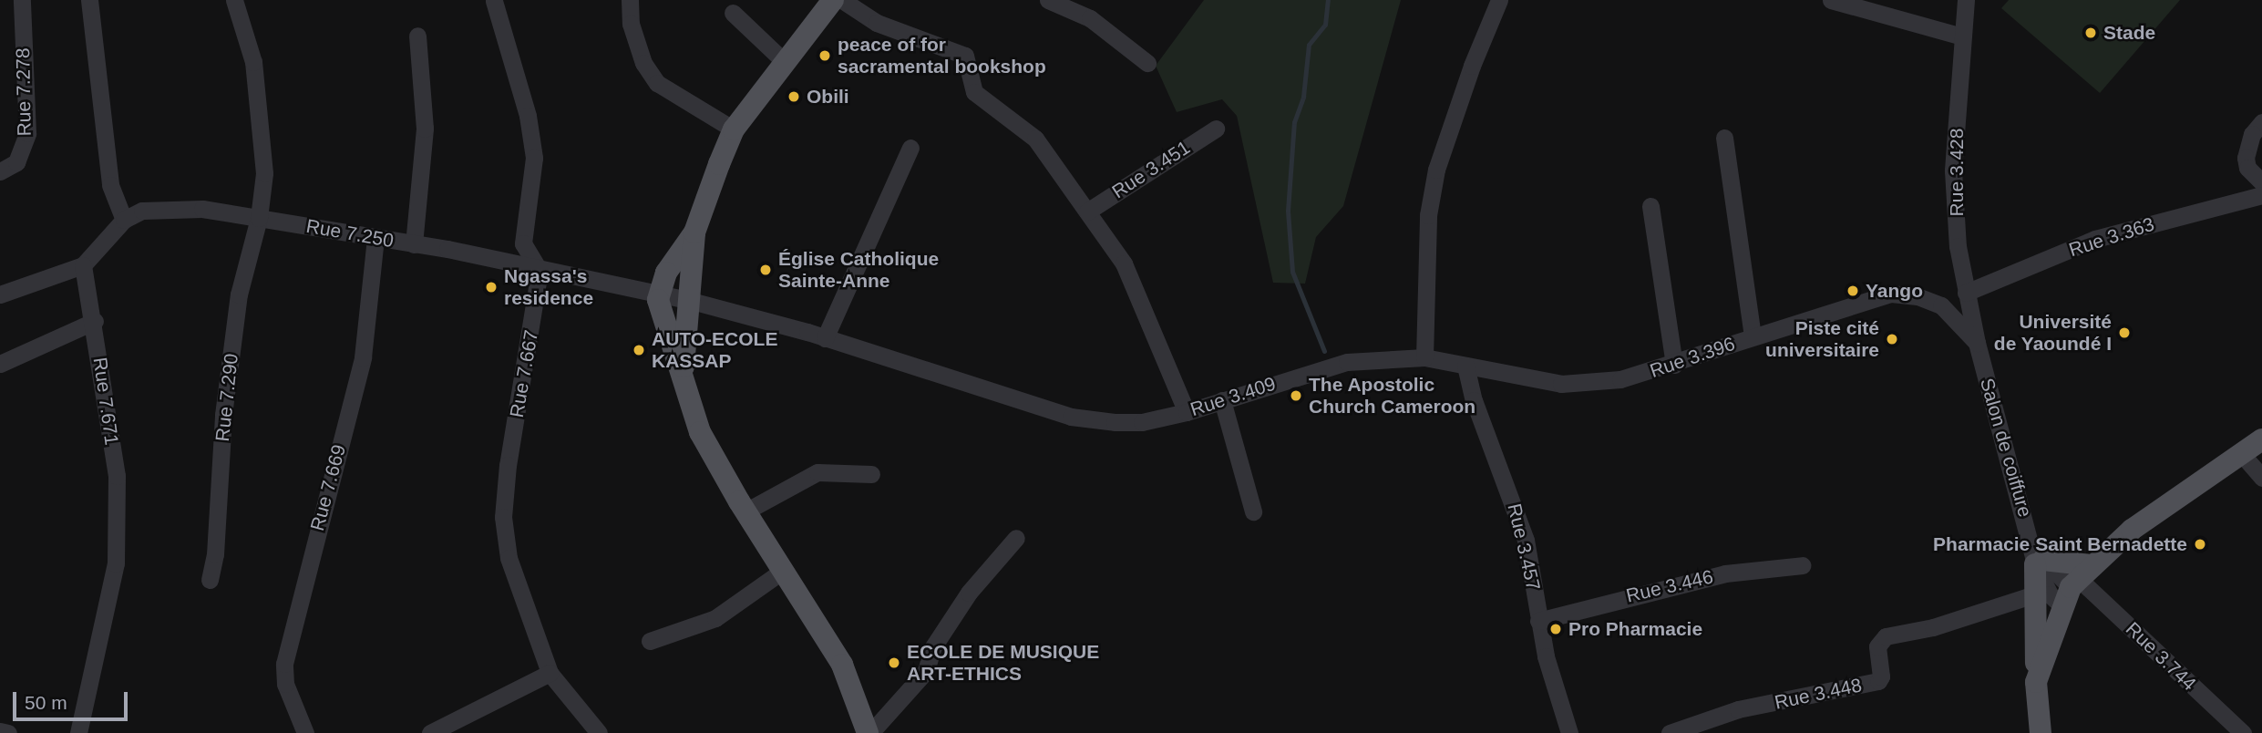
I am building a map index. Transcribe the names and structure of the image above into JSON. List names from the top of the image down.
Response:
{
  "streets": {
    "street": [
      "Rue 7.278",
      "Rue 3.451",
      "Rue 3.428",
      "Rue 7.250",
      "Rue 3.363",
      "Rue 3.396",
      "Rue 7.667",
      "Rue 3.409",
      "Rue 7.290",
      "Rue 7.671",
      "Salon de coiffure",
      "Rue 7.669",
      "Rue 3.457",
      "Rue 3.446",
      "Rue 3.744",
      "Rue 3.448"
    ]
  },
  "crossings": [
    ["Rue 3.428", "Rue 3.363"],
    ["Rue 3.428", "Rue 3.396"],
    ["Rue 3.428", "Salon de coiffure"],
    ["Rue 7.250", "Rue 7.667"],
    ["Rue 7.250", "Rue 3.409"],
    ["Rue 7.250", "Rue 7.290"],
    ["Rue 7.250", "Rue 7.669"],
    ["Rue 3.396", "Rue 3.409"],
    ["Rue 3.396", "Salon de coiffure"],
    ["Rue 3.396", "Rue 3.457"],
    ["Salon de coiffure", "Rue 3.744"],
    ["Rue 3.457", "Rue 3.446"]
  ],
  "places": [
    "Stade",
    "peace of for sacramental bookshop",
    "Obili",
    "Église Catholique Sainte-Anne",
    "Ngassa's residence",
    "Yango",
    "Université de Yaoundé I",
    "Piste cité universitaire",
    "AUTO-ECOLE KASSAP",
    "The Apostolic Church Cameroon",
    "Pharmacie Saint Bernadette",
    "Pro Pharmacie",
    "ECOLE DE MUSIQUE ART-ETHICS"
  ],
  "scale_bar": "50 m"
}
